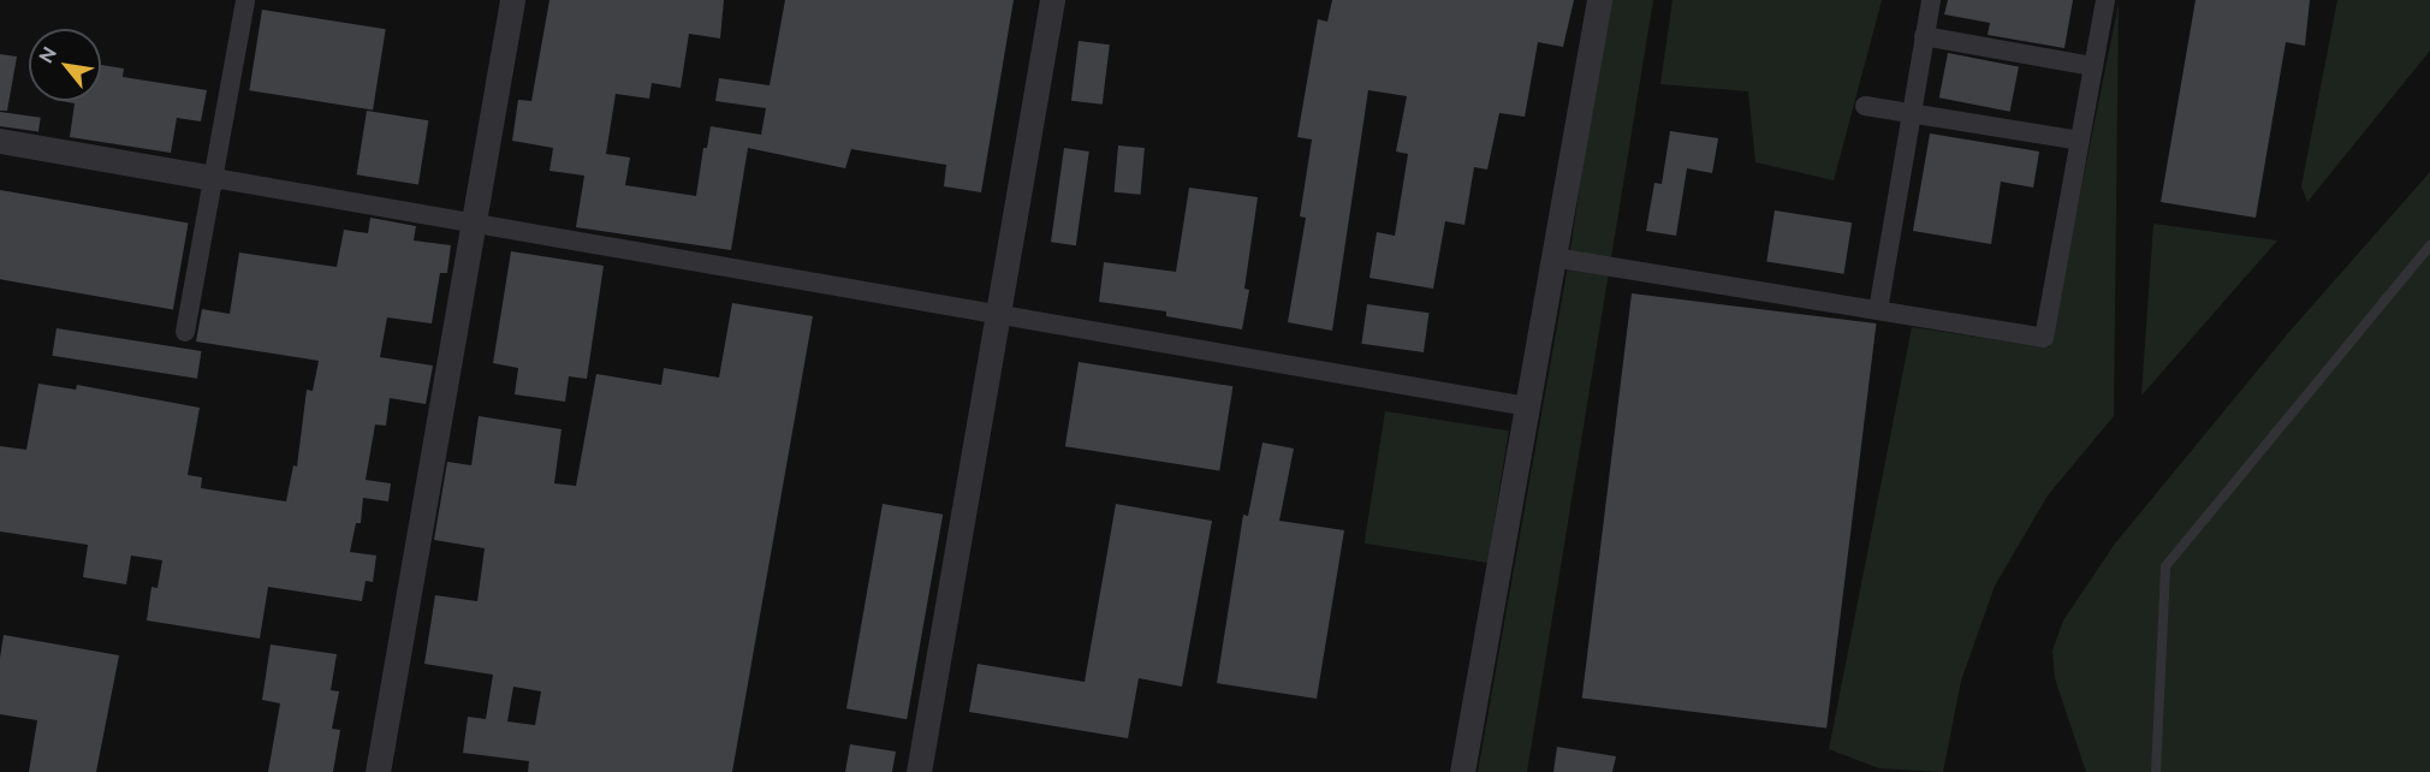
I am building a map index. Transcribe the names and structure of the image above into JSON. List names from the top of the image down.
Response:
{
  "north": "top left"
}
